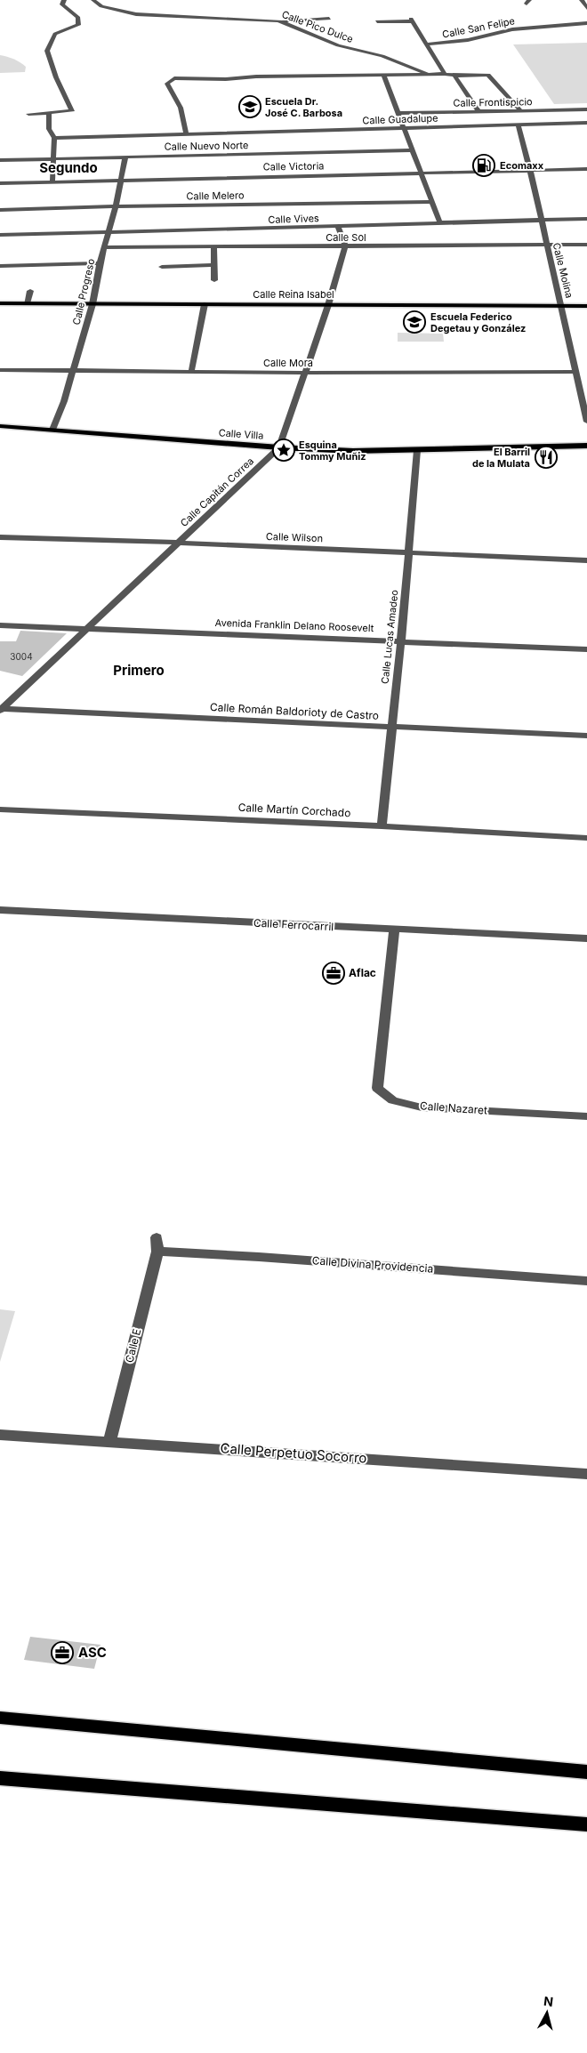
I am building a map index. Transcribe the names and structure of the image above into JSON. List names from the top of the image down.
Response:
{
  "streets": {
    "main road": ["Calle Reina Isabel", "Calle Villa"],
    "street": [
      "Calle Pico Dulce",
      "Calle San Felipe",
      "Calle Frontispicio",
      "Calle Guadalupe",
      "Calle Nuevo Norte",
      "Calle Victoria",
      "Calle Melero",
      "Calle Vives",
      "Calle Sol",
      "Calle Molina",
      "Calle Progreso",
      "Calle Mora",
      "Calle Capitán Correa",
      "Calle Wilson",
      "Avenida Franklin Delano Roosevelt",
      "Calle Lucas Amadeo",
      "Calle Román Baldorioty de Castro",
      "Calle Martín Corchado",
      "Calle Ferrocarril",
      "Calle Nazaret",
      "Calle Divina Providencia",
      "Calle E",
      "Calle Perpetuo Socorro"
    ]
  },
  "crossings": [
    ["Calle Guadalupe", "Calle Molina"],
    ["Calle Nuevo Norte", "Calle Progreso"],
    ["Calle Victoria", "Calle Molina"],
    ["Calle Victoria", "Calle Progreso"],
    ["Calle Melero", "Calle Progreso"],
    ["Calle Vives", "Calle Molina"],
    ["Calle Vives", "Calle Progreso"],
    ["Calle Sol", "Calle Molina"],
    ["Calle Sol", "Calle Progreso"],
    ["Calle Sol", "Calle Capitán Correa"],
    ["Calle Molina", "Calle Reina Isabel"],
    ["Calle Molina", "Calle Mora"],
    ["Calle Progreso", "Calle Reina Isabel"],
    ["Calle Progreso", "Calle Mora"],
    ["Calle Progreso", "Calle Villa"],
    ["Calle Reina Isabel", "Calle Capitán Correa"],
    ["Calle Mora", "Calle Capitán Correa"],
    ["Calle Villa", "Calle Capitán Correa"],
    ["Calle Villa", "Calle Lucas Amadeo"],
    ["Calle Capitán Correa", "Calle Wilson"],
    ["Calle Capitán Correa", "Avenida Franklin Delano Roosevelt"],
    ["Calle Capitán Correa", "Calle Román Baldorioty de Castro"],
    ["Calle Wilson", "Calle Lucas Amadeo"],
    ["Avenida Franklin Delano Roosevelt", "Calle Lucas Amadeo"],
    ["Calle Lucas Amadeo", "Calle Román Baldorioty de Castro"],
    ["Calle Lucas Amadeo", "Calle Martín Corchado"],
    ["Calle Ferrocarril", "Calle Nazaret"],
    ["Calle Divina Providencia", "Calle E"],
    ["Calle E", "Calle Perpetuo Socorro"]
  ],
  "districts": ["Segundo", "Primero"],
  "places": {
    "school or university": ["Escuela Dr. José C. Barbosa", "Escuela Federico Degetau y González"],
    "fuel station": ["Ecomaxx"],
    "place": ["Esquina Tommy Muñiz"],
    "restaurant": ["El Barril de la Mulata"],
    "office": ["Aflac", "ASC"]
  },
  "house_numbers": ["3004"],
  "north": "top"
}
